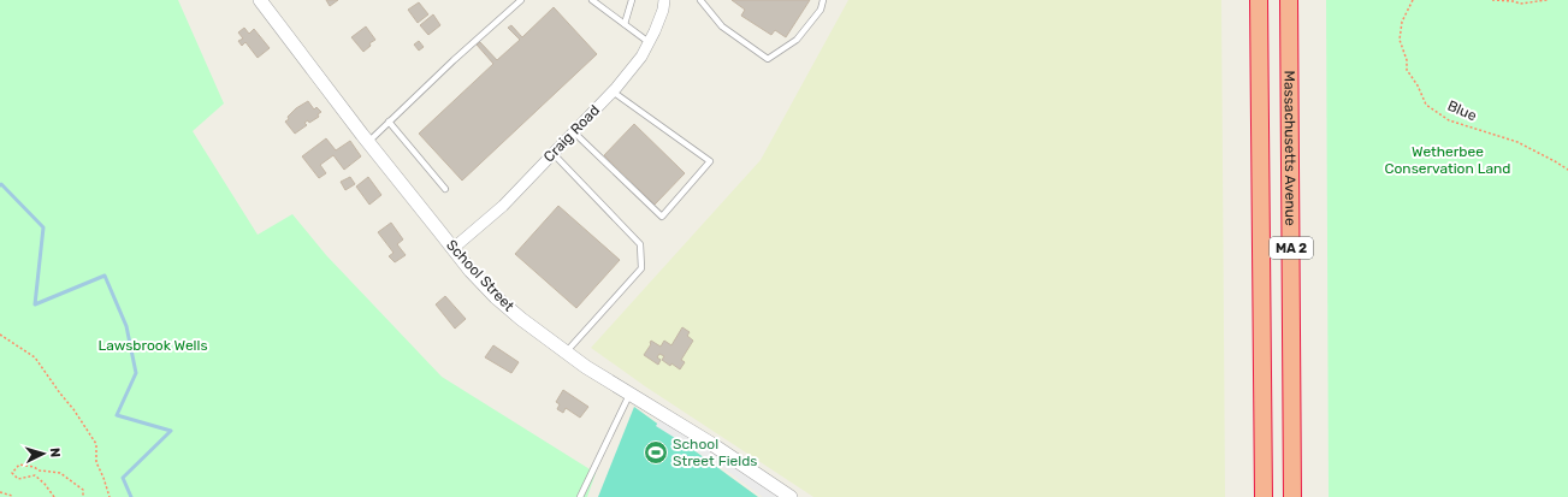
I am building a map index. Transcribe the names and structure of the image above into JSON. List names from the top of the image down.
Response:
{
  "streets": {
    "highway": ["Massachusetts Avenue", "MA 2"],
    "street": ["Craig Road", "School Street"],
    "path": ["Blue"]
  },
  "crossings": [
    ["Craig Road", "School Street"]
  ],
  "parks": ["Wetherbee Conservation Land", "Lawsbrook Wells"],
  "places": {
    "sports": ["School Street Fields"]
  },
  "north": "right"
}
